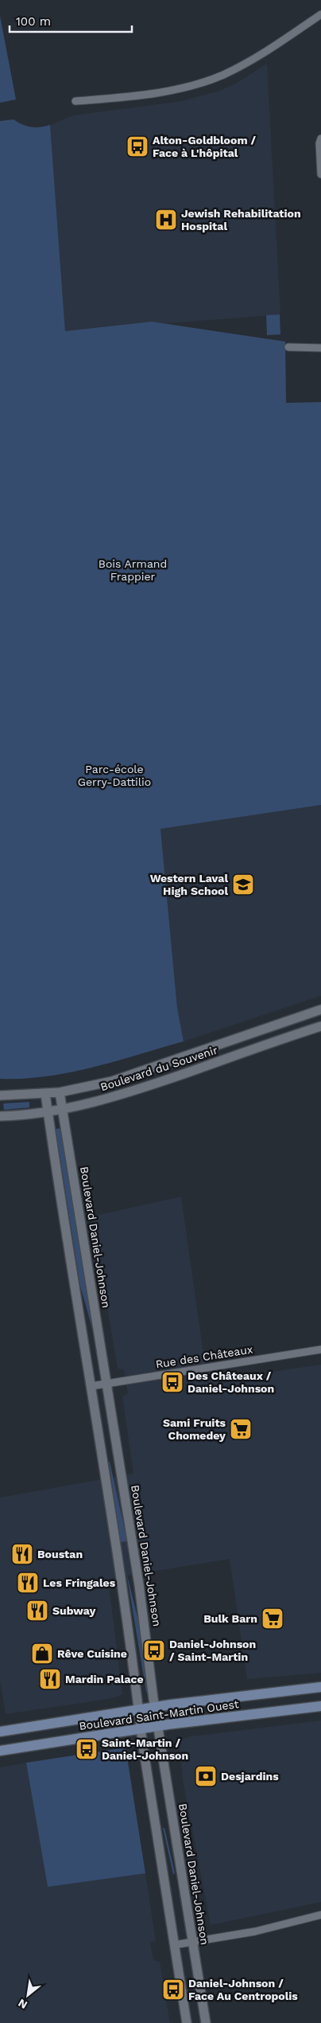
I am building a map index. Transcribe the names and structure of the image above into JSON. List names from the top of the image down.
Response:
{
  "streets": {
    "main road": ["Boulevard Saint-Martin Ouest"],
    "street": ["Boulevard du Souvenir", "Boulevard Daniel-Johnson", "Rue des Châteaux"]
  },
  "crossings": [
    ["Boulevard du Souvenir", "Boulevard Daniel-Johnson"],
    ["Boulevard Daniel-Johnson", "Rue des Châteaux"],
    ["Boulevard Daniel-Johnson", "Boulevard Saint-Martin Ouest"]
  ],
  "parks": ["Bois Armand Frappier", "Parc-école Gerry-Dattilio"],
  "places": {
    "bus stop": [
      "Alton-Goldbloom / Face à L'hôpital",
      "Des Châteaux / Daniel-Johnson",
      "Daniel-Johnson / Saint-Martin",
      "Saint-Martin / Daniel-Johnson",
      "Daniel-Johnson / Face Au Centropolis"
    ],
    "hospital": ["Jewish Rehabilitation Hospital"],
    "school or university": ["Western Laval High School"],
    "supermarket": ["Sami Fruits Chomedey", "Bulk Barn"],
    "restaurant": [
      "Boustan",
      "Les Fringales",
      "Subway",
      "Mardin Palace"
    ],
    "shop": ["Rêve Cuisine"],
    "bank": ["Desjardins"]
  },
  "scale_bar": "100 m",
  "north": "bottom left"
}
